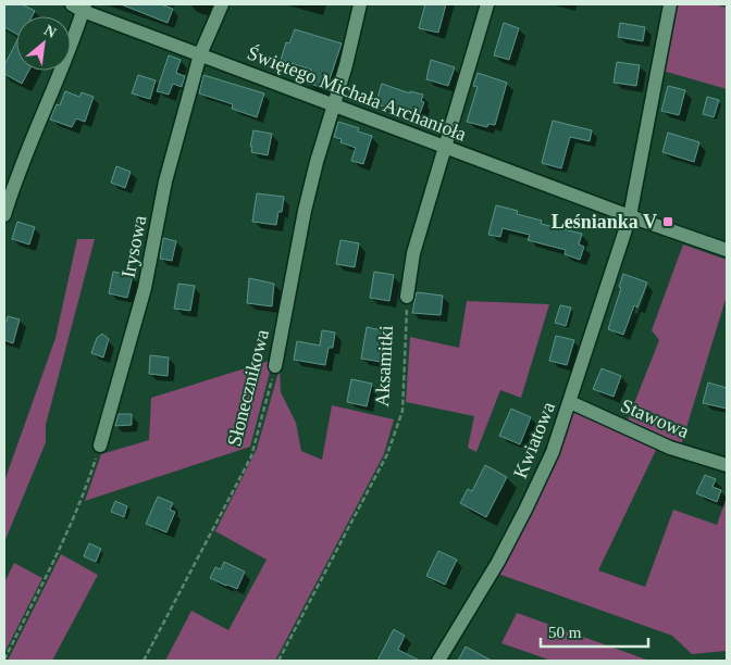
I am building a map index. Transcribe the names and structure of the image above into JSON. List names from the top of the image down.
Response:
{
  "streets": {
    "street": [
      "Świętego Michała Archanioła",
      "Irysowa",
      "Słonecznikowa",
      "Stawowa",
      "Kwiatowa"
    ],
    "path": ["Aksamitki"]
  },
  "crossings": [
    ["Świętego Michała Archanioła", "Irysowa"],
    ["Świętego Michała Archanioła", "Słonecznikowa"],
    ["Świętego Michała Archanioła", "Kwiatowa"],
    ["Stawowa", "Kwiatowa"]
  ],
  "places": {
    "transit": ["Leśnianka V"]
  },
  "scale_bar": "50 m",
  "north": "top right"
}
